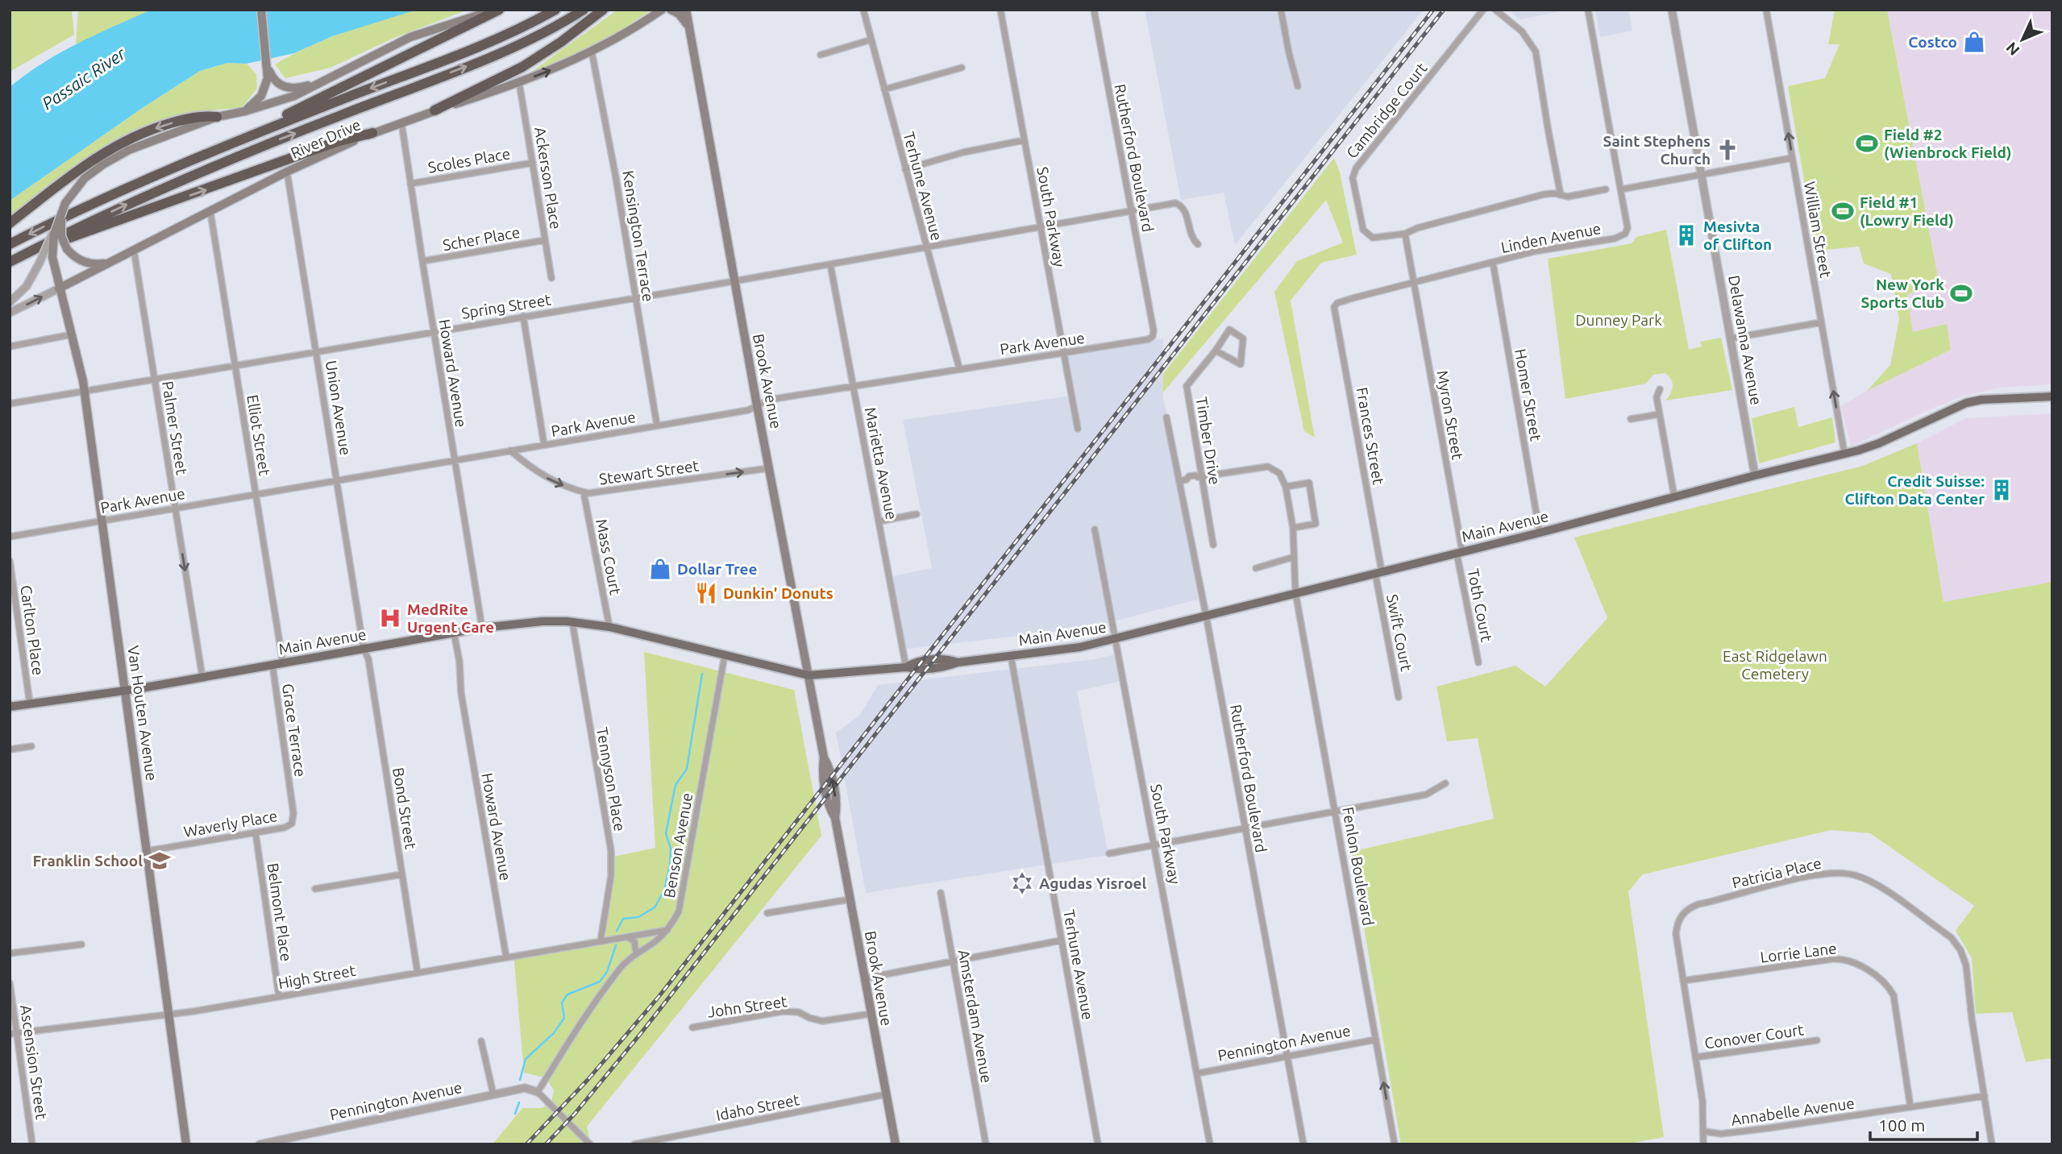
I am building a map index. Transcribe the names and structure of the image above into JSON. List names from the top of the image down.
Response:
{
  "streets": {
    "main road": [
      "River Drive",
      "Brook Avenue",
      "Main Avenue",
      "Van Houten Avenue"
    ],
    "street": [
      "Cambridge Court",
      "Rutherford Boulevard",
      "Scoles Place",
      "Ackerson Place",
      "Terhune Avenue",
      "South Parkway",
      "William Street",
      "Kensington Terrace",
      "Linden Avenue",
      "Scher Place",
      "Spring Street",
      "Delawanna Avenue",
      "Park Avenue",
      "Howard Avenue",
      "Homer Street",
      "Union Avenue",
      "Myron Street",
      "Palmer Street",
      "Elliot Street",
      "Frances Street",
      "Timber Drive",
      "Marietta Avenue",
      "Stewart Street",
      "Mass Court",
      "Toth Court",
      "Carlton Place",
      "Swift Court",
      "Grace Terrace",
      "Tennyson Place",
      "Bond Street",
      "Waverly Place",
      "Benson Avenue",
      "Fenlon Boulevard",
      "Patricia Place",
      "Belmont Place",
      "Lorrie Lane",
      "High Street",
      "John Street",
      "Amsterdam Avenue",
      "Conover Court",
      "Pennington Avenue",
      "Ascension Street",
      "Idaho Street",
      "Annabelle Avenue"
    ]
  },
  "crossings": [
    ["River Drive", "Ackerson Place"],
    ["River Drive", "Kensington Terrace"],
    ["River Drive", "Howard Avenue"],
    ["River Drive", "Union Avenue"],
    ["River Drive", "Palmer Street"],
    ["River Drive", "Elliot Street"],
    ["River Drive", "Van Houten Avenue"],
    ["Rutherford Boulevard", "Spring Street"],
    ["Rutherford Boulevard", "Park Avenue"],
    ["Rutherford Boulevard", "Main Avenue"],
    ["Rutherford Boulevard", "Pennington Avenue"],
    ["Scoles Place", "Ackerson Place"],
    ["Scoles Place", "Howard Avenue"],
    ["Ackerson Place", "Scher Place"],
    ["Terhune Avenue", "Spring Street"],
    ["Terhune Avenue", "Park Avenue"],
    ["Terhune Avenue", "Main Avenue"],
    ["South Parkway", "Spring Street"],
    ["South Parkway", "Park Avenue"],
    ["South Parkway", "Main Avenue"],
    ["South Parkway", "Pennington Avenue"],
    ["William Street", "Main Avenue"],
    ["Kensington Terrace", "Spring Street"],
    ["Kensington Terrace", "Park Avenue"],
    ["Linden Avenue", "Homer Street"],
    ["Linden Avenue", "Myron Street"],
    ["Linden Avenue", "Frances Street"],
    ["Scher Place", "Howard Avenue"],
    ["Spring Street", "Howard Avenue"],
    ["Spring Street", "Brook Avenue"],
    ["Spring Street", "Union Avenue"],
    ["Spring Street", "Palmer Street"],
    ["Spring Street", "Elliot Street"],
    ["Spring Street", "Marietta Avenue"],
    ["Spring Street", "Van Houten Avenue"],
    ["Delawanna Avenue", "Main Avenue"],
    ["Park Avenue", "Howard Avenue"],
    ["Park Avenue", "Brook Avenue"],
    ["Park Avenue", "Union Avenue"],
    ["Park Avenue", "Palmer Street"],
    ["Park Avenue", "Elliot Street"],
    ["Park Avenue", "Marietta Avenue"],
    ["Park Avenue", "Stewart Street"],
    ["Park Avenue", "Van Houten Avenue"],
    ["Howard Avenue", "Main Avenue"],
    ["Howard Avenue", "High Street"],
    ["Brook Avenue", "Stewart Street"],
    ["Brook Avenue", "Main Avenue"],
    ["Brook Avenue", "John Street"],
    ["Brook Avenue", "Idaho Street"],
    ["Homer Street", "Main Avenue"],
    ["Union Avenue", "Main Avenue"],
    ["Union Avenue", "Bond Street"],
    ["Myron Street", "Main Avenue"],
    ["Myron Street", "Toth Court"],
    ["Palmer Street", "Main Avenue"],
    ["Elliot Street", "Main Avenue"],
    ["Frances Street", "Main Avenue"],
    ["Frances Street", "Swift Court"],
    ["Marietta Avenue", "Main Avenue"],
    ["Stewart Street", "Mass Court"],
    ["Main Avenue", "Mass Court"],
    ["Main Avenue", "Toth Court"],
    ["Main Avenue", "Carlton Place"],
    ["Main Avenue", "Swift Court"],
    ["Main Avenue", "Van Houten Avenue"],
    ["Main Avenue", "Grace Terrace"],
    ["Main Avenue", "Tennyson Place"],
    ["Main Avenue", "Bond Street"],
    ["Main Avenue", "Benson Avenue"],
    ["Main Avenue", "Fenlon Boulevard"],
    ["Van Houten Avenue", "Waverly Place"],
    ["Van Houten Avenue", "High Street"],
    ["Grace Terrace", "Waverly Place"],
    ["Tennyson Place", "High Street"],
    ["Bond Street", "High Street"],
    ["Waverly Place", "Belmont Place"],
    ["Benson Avenue", "High Street"],
    ["Benson Avenue", "Pennington Avenue"],
    ["Fenlon Boulevard", "Pennington Avenue"],
    ["Patricia Place", "Lorrie Lane"],
    ["Patricia Place", "Conover Court"],
    ["Patricia Place", "Annabelle Avenue"],
    ["Belmont Place", "High Street"],
    ["Lorrie Lane", "Annabelle Avenue"],
    ["High Street", "Ascension Street"]
  ],
  "one_way": ["William Street", "Palmer Street", "Stewart Street"],
  "water": ["Passaic River"],
  "parks": ["Dunney Park", "East Ridgelawn Cemetery"],
  "places": {
    "shop": ["Costco", "Dollar Tree"],
    "sports": ["Field #2 (Wienbrock Field)", "Field #1 (Lowry Field)", "New York Sports Club"],
    "church": ["Saint Stephens Church"],
    "building": ["Mesivta of Clifton", "Credit Suisse: Clifton Data Center"],
    "restaurant": ["Dunkin' Donuts"],
    "hospital": ["MedRite Urgent Care"],
    "school or university": ["Franklin School"],
    "synagogue": ["Agudas Yisroel"]
  },
  "scale_bar": "100 m",
  "north": "bottom left"
}
